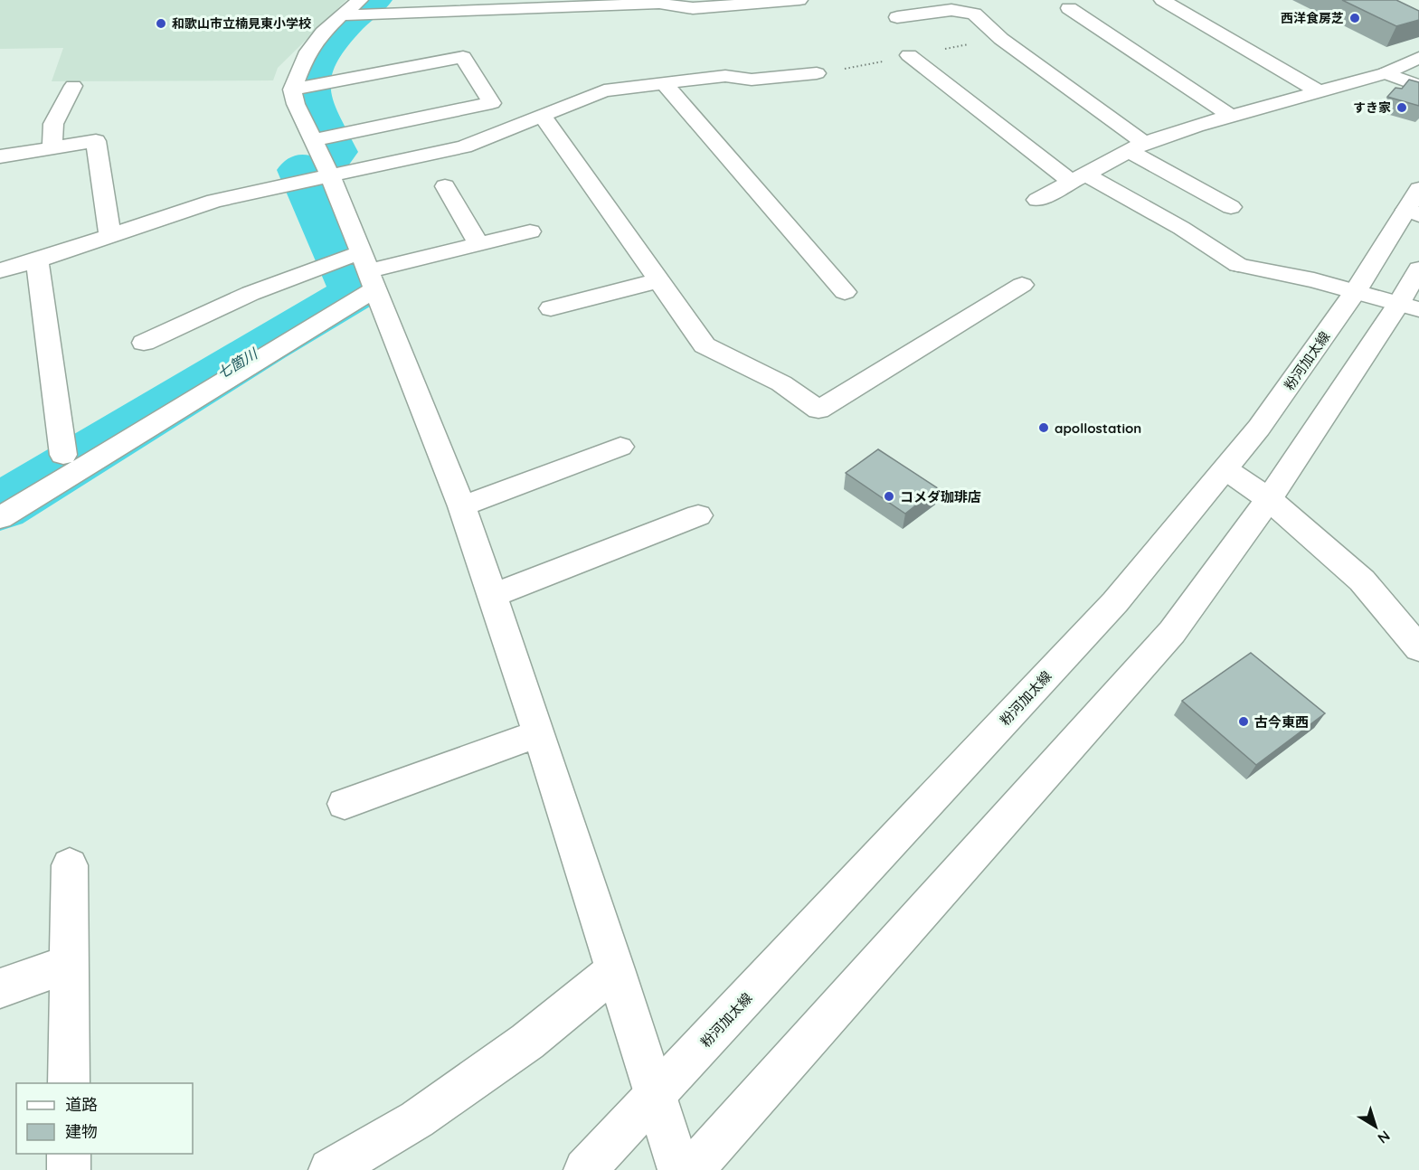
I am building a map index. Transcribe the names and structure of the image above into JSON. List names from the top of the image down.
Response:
{
  "streets": {
    "street": ["粉河加太線"]
  },
  "water": ["七箇川"],
  "places": [
    "西洋食房芝",
    "和歌山市立楠見東小学校",
    "すき家",
    "apollostation",
    "コメダ珈琲店",
    "古今東西"
  ],
  "legend": ["道路", "建物"],
  "north": "bottom right"
}
